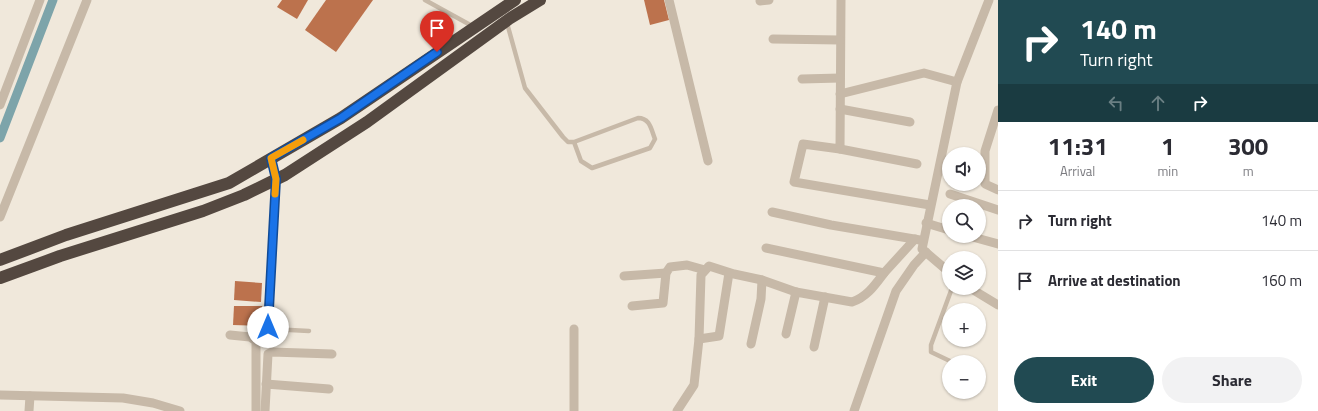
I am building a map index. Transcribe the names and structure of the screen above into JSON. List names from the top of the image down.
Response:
{
  "page": {
    "turn": ["140 m", "Turn right"],
    "eta": [
      "11:31",
      "Arrival",
      "1",
      "min",
      "300",
      "m"
    ],
    "map_buttons": ["+", "−"],
    "list": [
      {
        "name": "Turn right",
        "value": "140 m"
      },
      {
        "name": "Arrive at destination",
        "value": "160 m"
      }
    ],
    "buttons": ["Exit", "Share"]
  }
}
